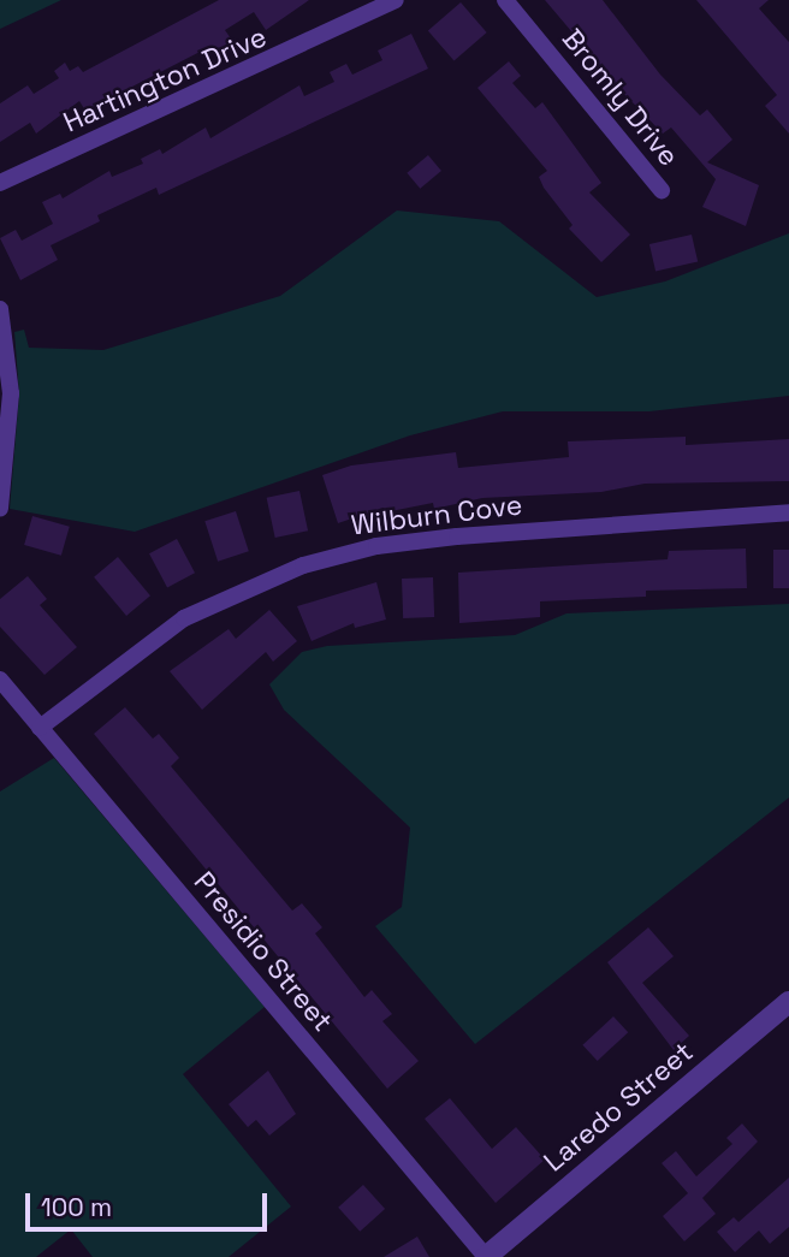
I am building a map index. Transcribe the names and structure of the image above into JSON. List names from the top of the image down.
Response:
{
  "streets": {
    "street": [
      "Hartington Drive",
      "Bromly Drive",
      "Wilburn Cove",
      "Presidio Street",
      "Laredo Street"
    ]
  },
  "crossings": [
    ["Wilburn Cove", "Presidio Street"],
    ["Presidio Street", "Laredo Street"]
  ],
  "scale_bar": "100 m"
}
